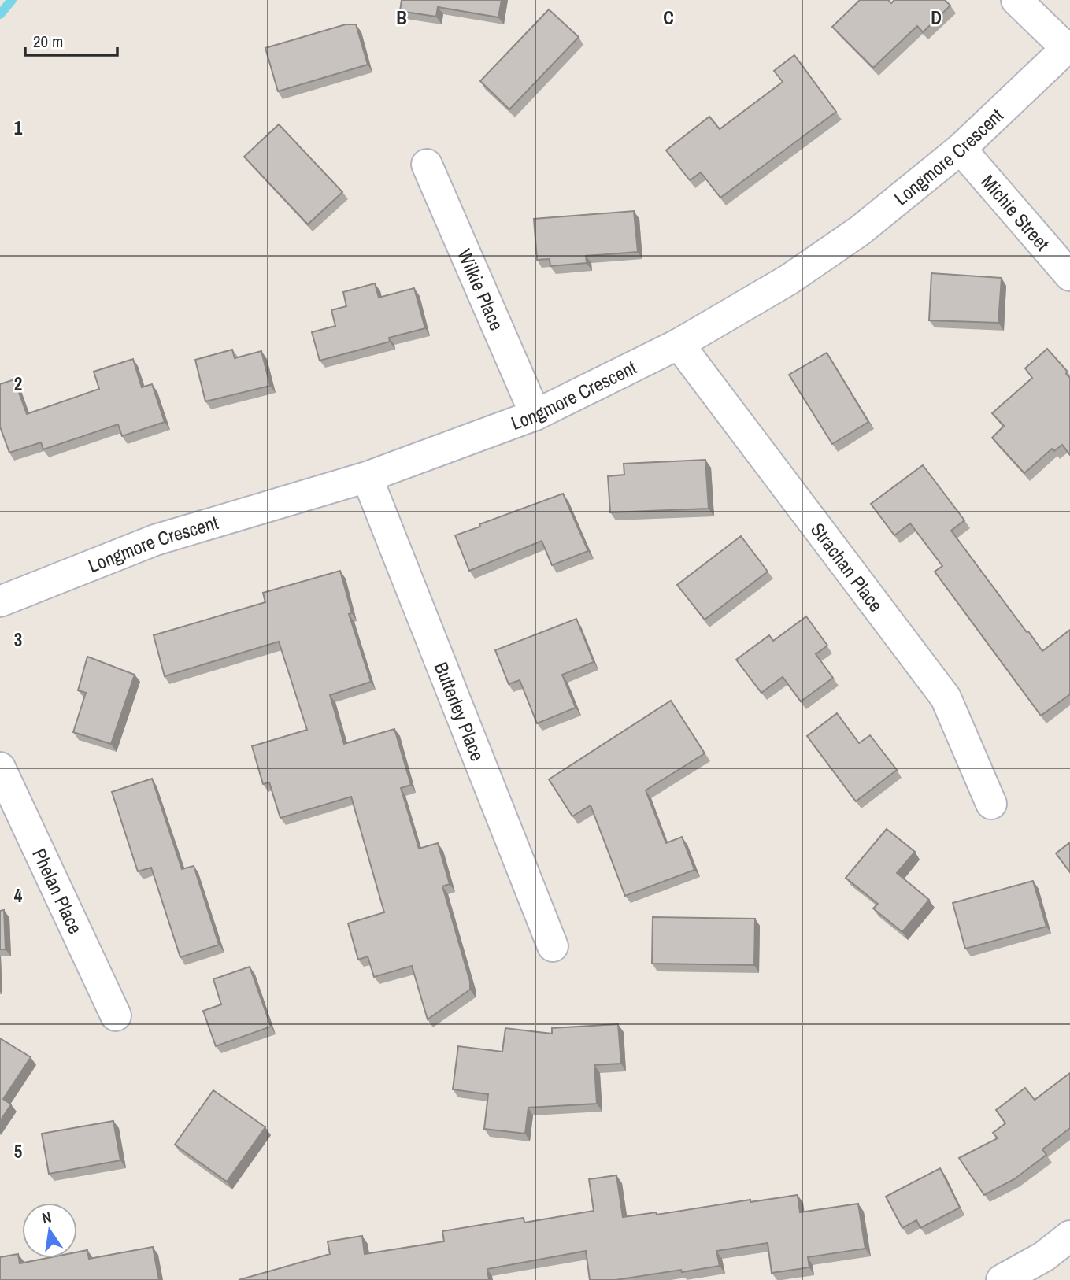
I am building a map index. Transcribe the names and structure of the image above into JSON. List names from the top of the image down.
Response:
{
  "streets": {
    "street": [
      "Longmore Crescent",
      "Michie Street",
      "Wilkie Place",
      "Strachan Place",
      "Butterley Place",
      "Phelan Place"
    ]
  },
  "crossings": [
    ["Longmore Crescent", "Michie Street"],
    ["Longmore Crescent", "Wilkie Place"],
    ["Longmore Crescent", "Strachan Place"],
    ["Longmore Crescent", "Butterley Place"]
  ],
  "scale_bar": "20 m",
  "north": "top",
  "grid": {
    "columns": ["B", "C", "D"],
    "rows": [
      "1",
      "2",
      "3",
      "4",
      "5"
    ]
  }
}
